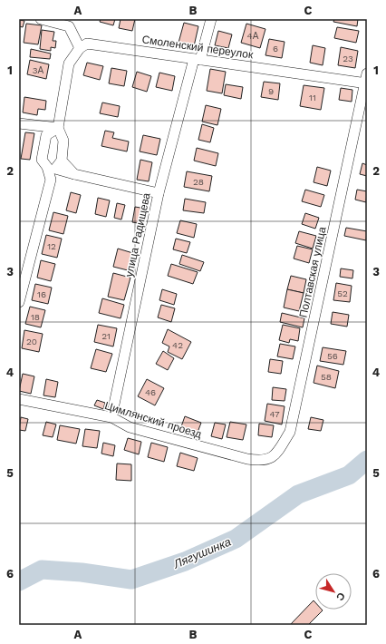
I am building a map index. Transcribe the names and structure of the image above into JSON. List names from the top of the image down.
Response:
{
  "streets": {
    "street": [
      "Смоленский переулок",
      "улица Радищева",
      "Полтавская улица",
      "Цимлянский проезд"
    ]
  },
  "crossings": [
    ["Смоленский переулок", "улица Радищева"],
    ["Смоленский переулок", "Полтавская улица"],
    ["улица Радищева", "Цимлянский проезд"],
    ["Полтавская улица", "Цимлянский проезд"]
  ],
  "water": ["Лягушинка"],
  "house_numbers": [
    "4А",
    "6",
    "23",
    "3А",
    "9",
    "11",
    "28",
    "12",
    "52",
    "16",
    "18",
    "21",
    "20",
    "42",
    "56",
    "58",
    "46",
    "47"
  ],
  "north": "bottom right",
  "grid": {
    "columns": ["A", "B", "C"],
    "rows": [
      "1",
      "2",
      "3",
      "4",
      "5",
      "6"
    ]
  }
}
